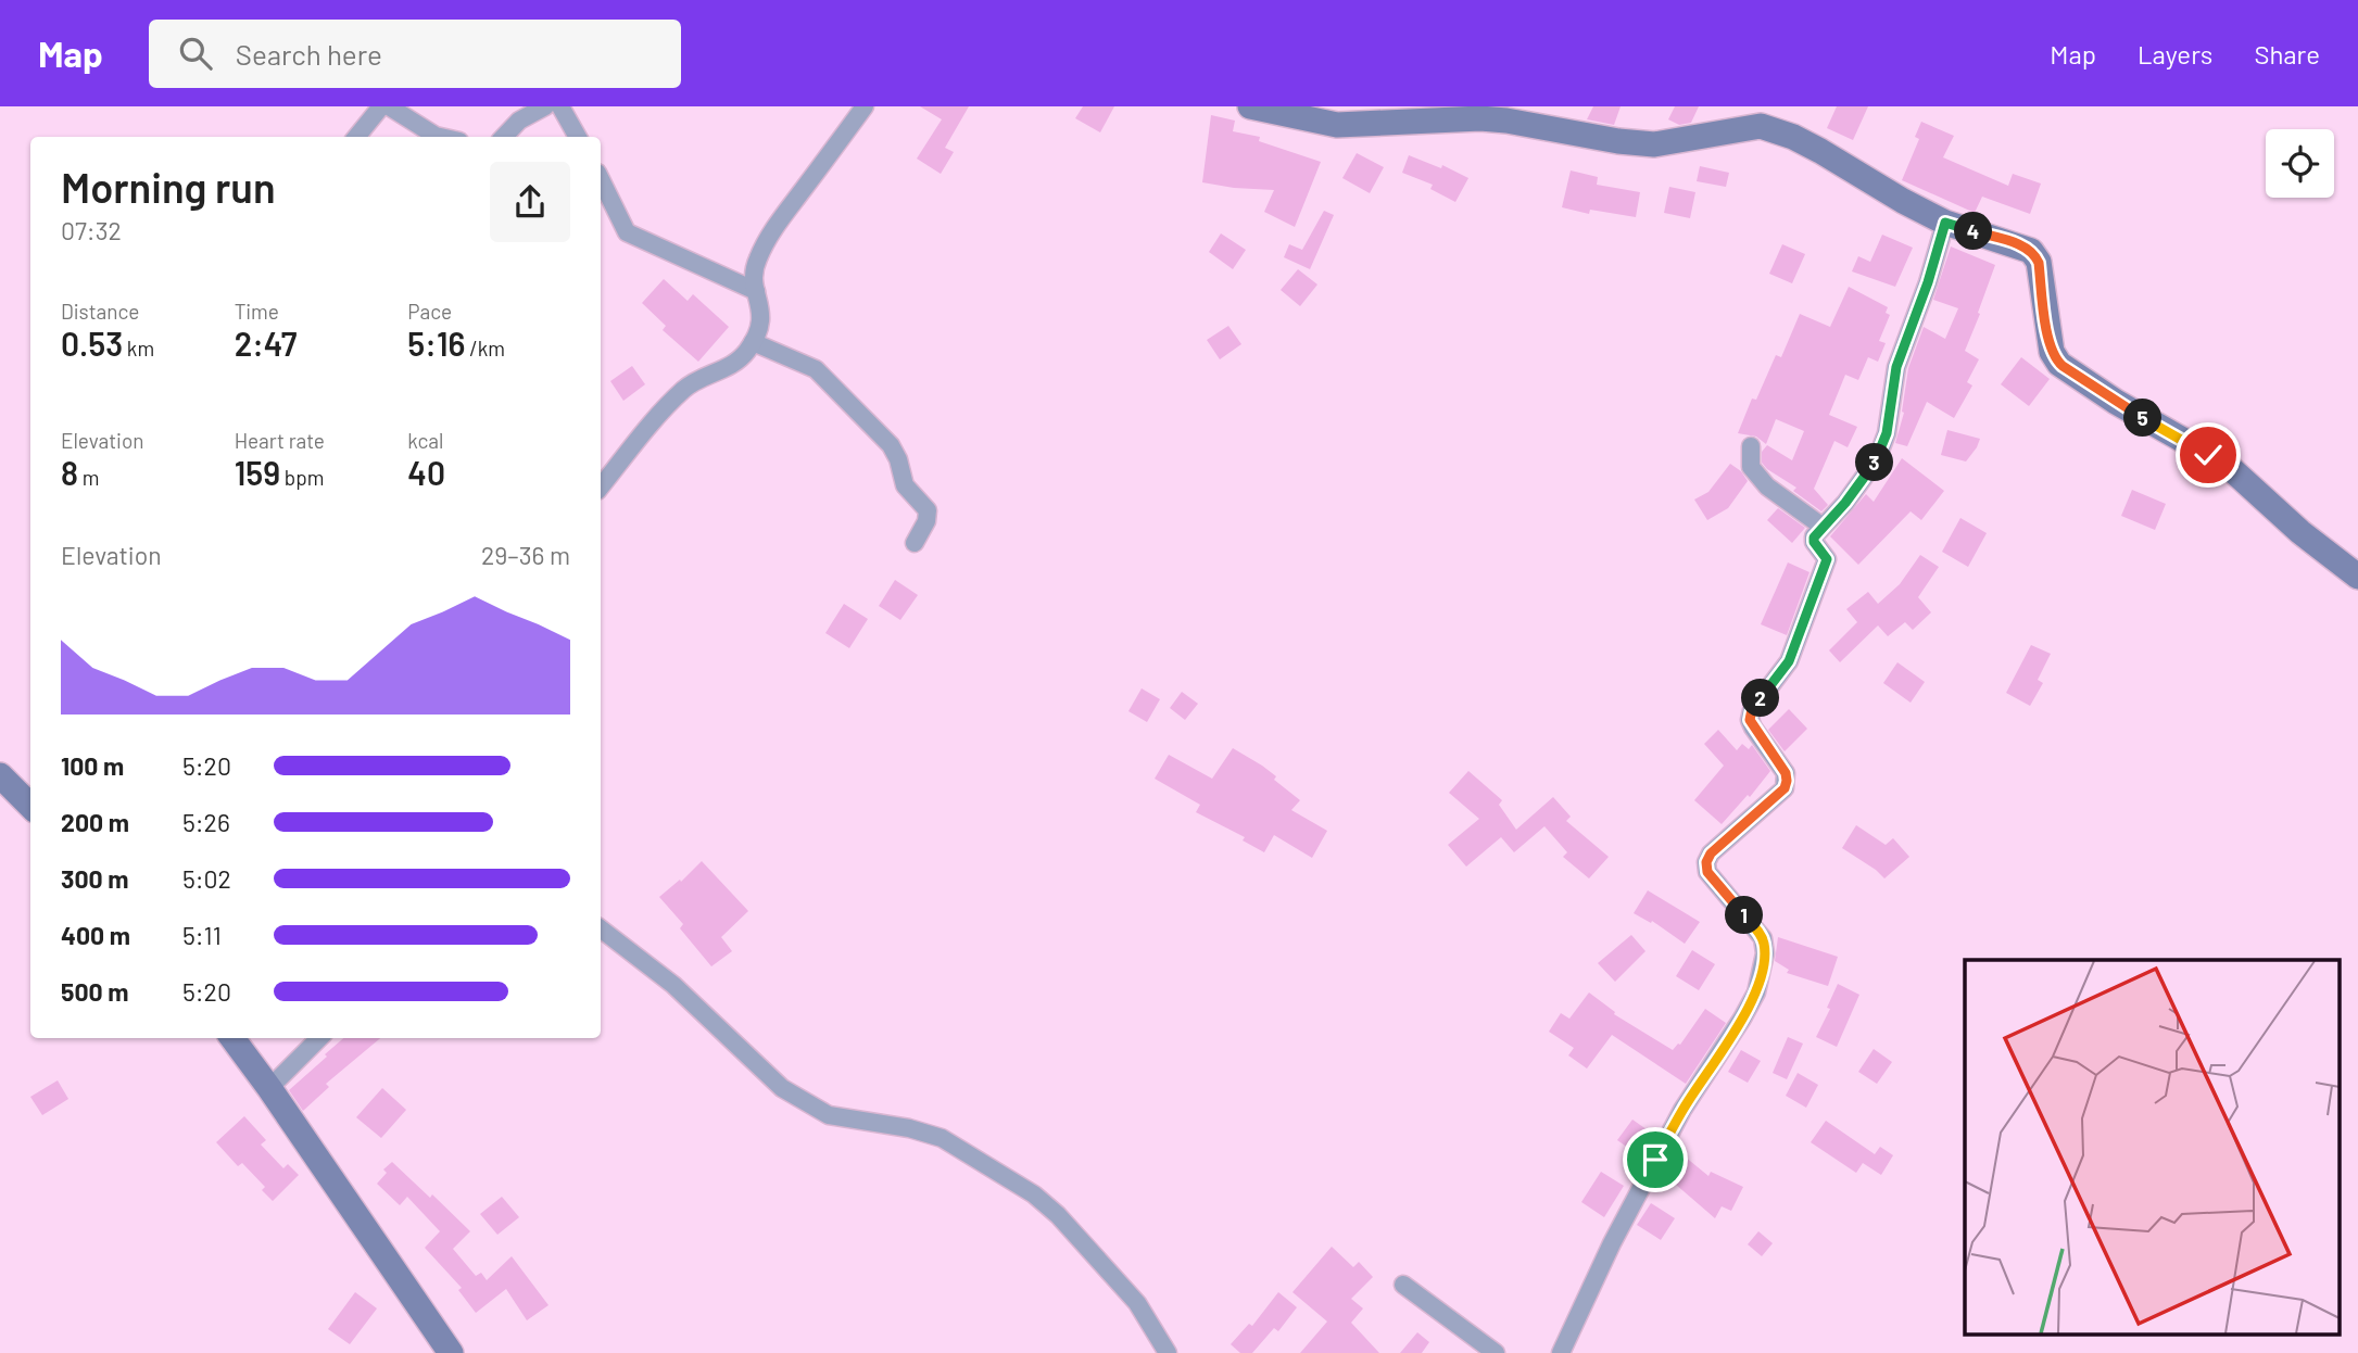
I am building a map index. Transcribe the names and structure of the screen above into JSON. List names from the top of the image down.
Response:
{
  "page": {
    "header": "Map",
    "search": "Search here",
    "nav": ["Map", "Layers", "Share"],
    "heading": ["Morning run", "07:32"],
    "pins": [
      "4",
      "5",
      "3",
      "2",
      "1"
    ],
    "stats": [
      ["Distance", "0.53 km"],
      ["Time", "2:47"],
      ["Pace", "5:16 /km"],
      ["Elevation", "8 m"],
      ["Heart rate", "159 bpm"],
      ["kcal", "40"]
    ],
    "chart": ["Elevation", "29–36 m"],
    "list": [
      {
        "name": "100 m",
        "note": "5:20"
      },
      {
        "name": "200 m",
        "note": "5:26"
      },
      {
        "name": "300 m",
        "note": "5:02"
      },
      {
        "name": "400 m",
        "note": "5:11"
      },
      {
        "name": "500 m",
        "note": "5:20"
      }
    ]
  }
}
